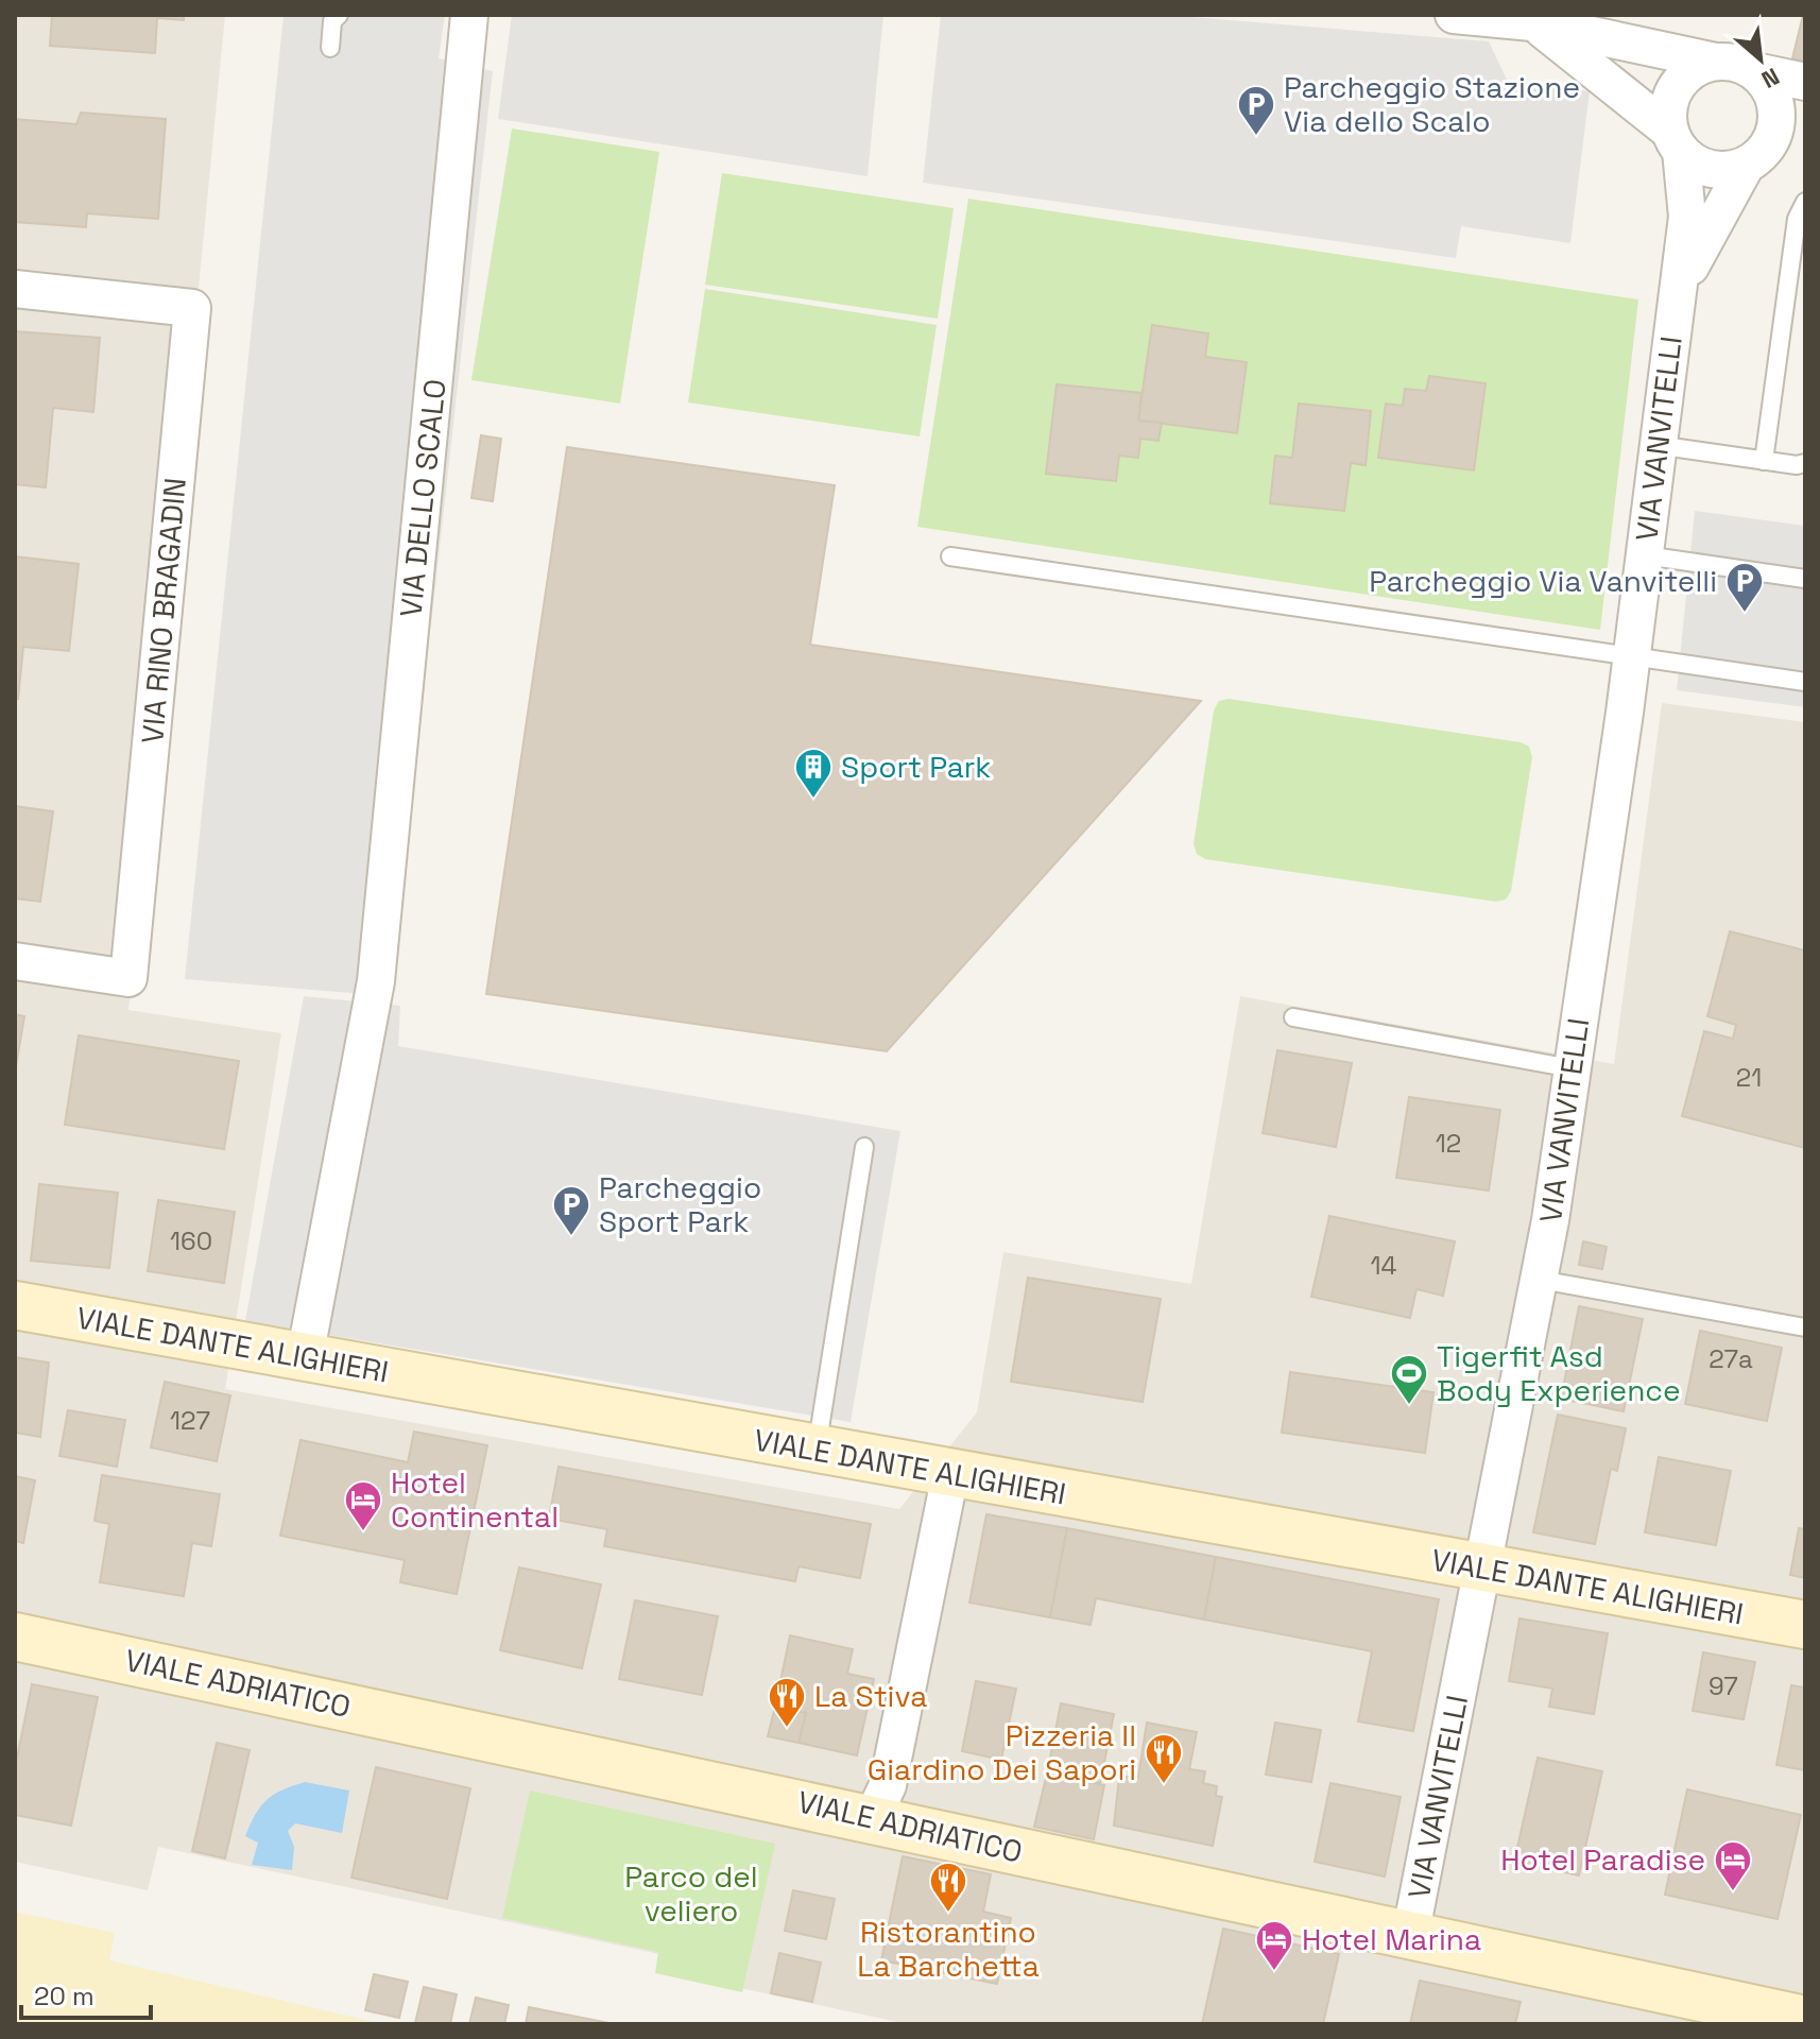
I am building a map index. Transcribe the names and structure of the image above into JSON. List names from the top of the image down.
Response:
{
  "streets": {
    "street": [
      "VIA VANVITELLI",
      "VIA DELLO SCALO",
      "VIA RINO BRAGADIN",
      "VIALE DANTE ALIGHIERI",
      "VIALE ADRIATICO"
    ]
  },
  "crossings": [
    ["VIA VANVITELLI", "VIALE DANTE ALIGHIERI"],
    ["VIA VANVITELLI", "VIALE ADRIATICO"],
    ["VIA DELLO SCALO", "VIALE DANTE ALIGHIERI"]
  ],
  "parks": ["Parco del veliero"],
  "places": {
    "parking": ["Parcheggio Stazione Via dello Scalo", "Parcheggio Via Vanvitelli", "Parcheggio Sport Park"],
    "building": ["Sport Park"],
    "sports": ["Tigerfit Asd Body Experience"],
    "hotel": ["Hotel Continental", "Hotel Paradise", "Hotel Marina"],
    "restaurant": ["La Stiva", "Pizzeria Il Giardino Dei Sapori", "Ristorantino La Barchetta"]
  },
  "house_numbers": [
    "21",
    "12",
    "160",
    "14",
    "27a",
    "127",
    "97"
  ],
  "scale_bar": "20 m",
  "north": "bottom right"
}
